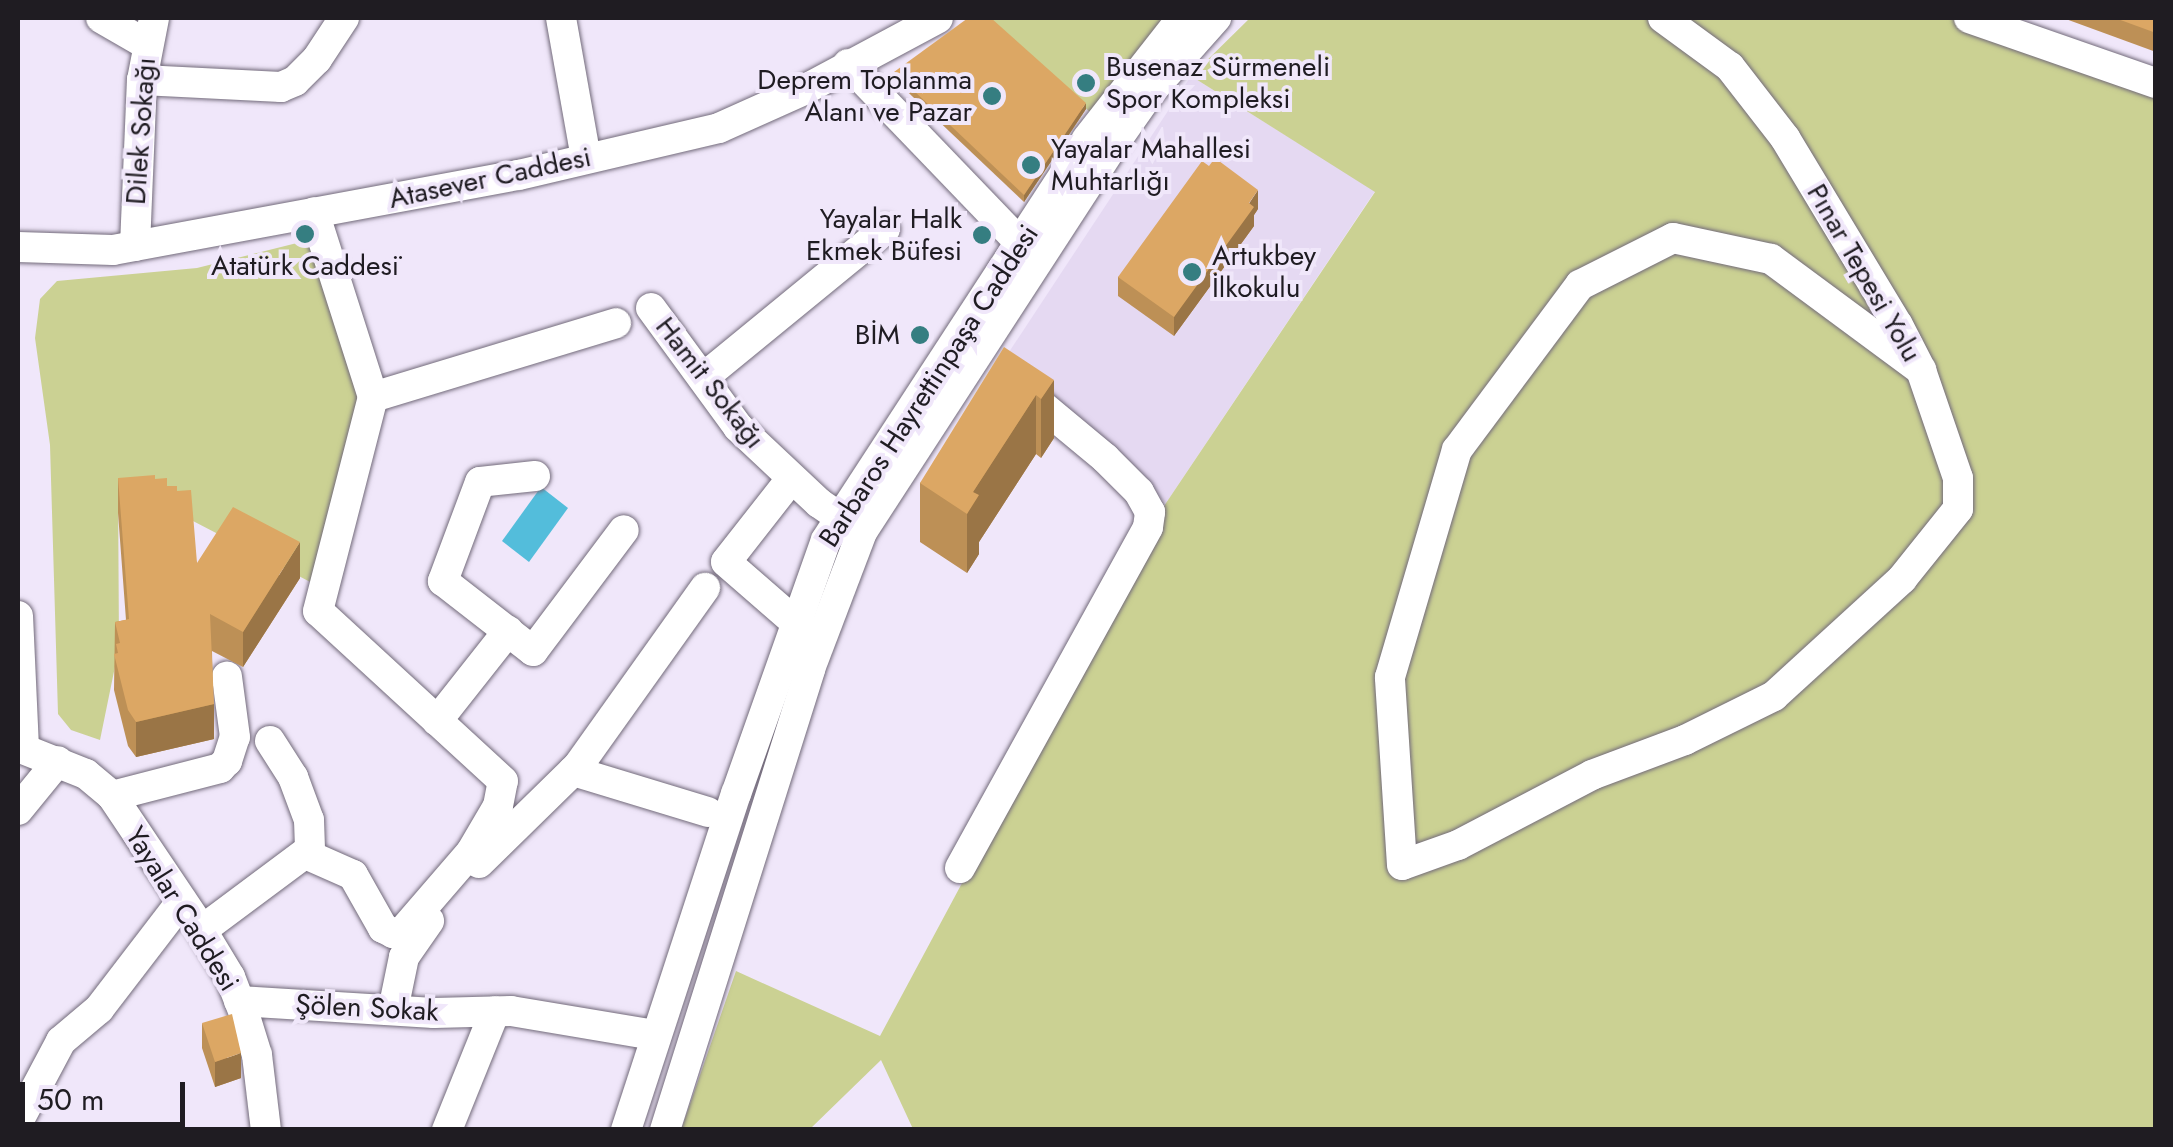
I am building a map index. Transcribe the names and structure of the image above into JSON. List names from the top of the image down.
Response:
{
  "streets": {
    "street": [
      "Dilek Sokağı",
      "Atasever Caddesi",
      "Pınar Tepesi Yolu",
      "Hamit Sokağı",
      "Barbaros Hayrettinpaşa Caddesi",
      "Yayalar Caddesi",
      "Şölen Sokak"
    ]
  },
  "crossings": [
    ["Dilek Sokağı", "Atasever Caddesi"],
    ["Hamit Sokağı", "Barbaros Hayrettinpaşa Caddesi"],
    ["Barbaros Hayrettinpaşa Caddesi", "Şölen Sokak"],
    ["Yayalar Caddesi", "Şölen Sokak"]
  ],
  "places": [
    "Busenaz Sürmeneli Spor Kompleksi",
    "Deprem Toplanma Alanı ve Pazar",
    "Yayalar Mahallesi Muhtarlığı",
    "Atatürk Caddesi̇",
    "Yayalar Halk Ekmek Büfesi",
    "Artukbey İlkokulu",
    "BİM"
  ],
  "scale_bar": "50 m"
}
